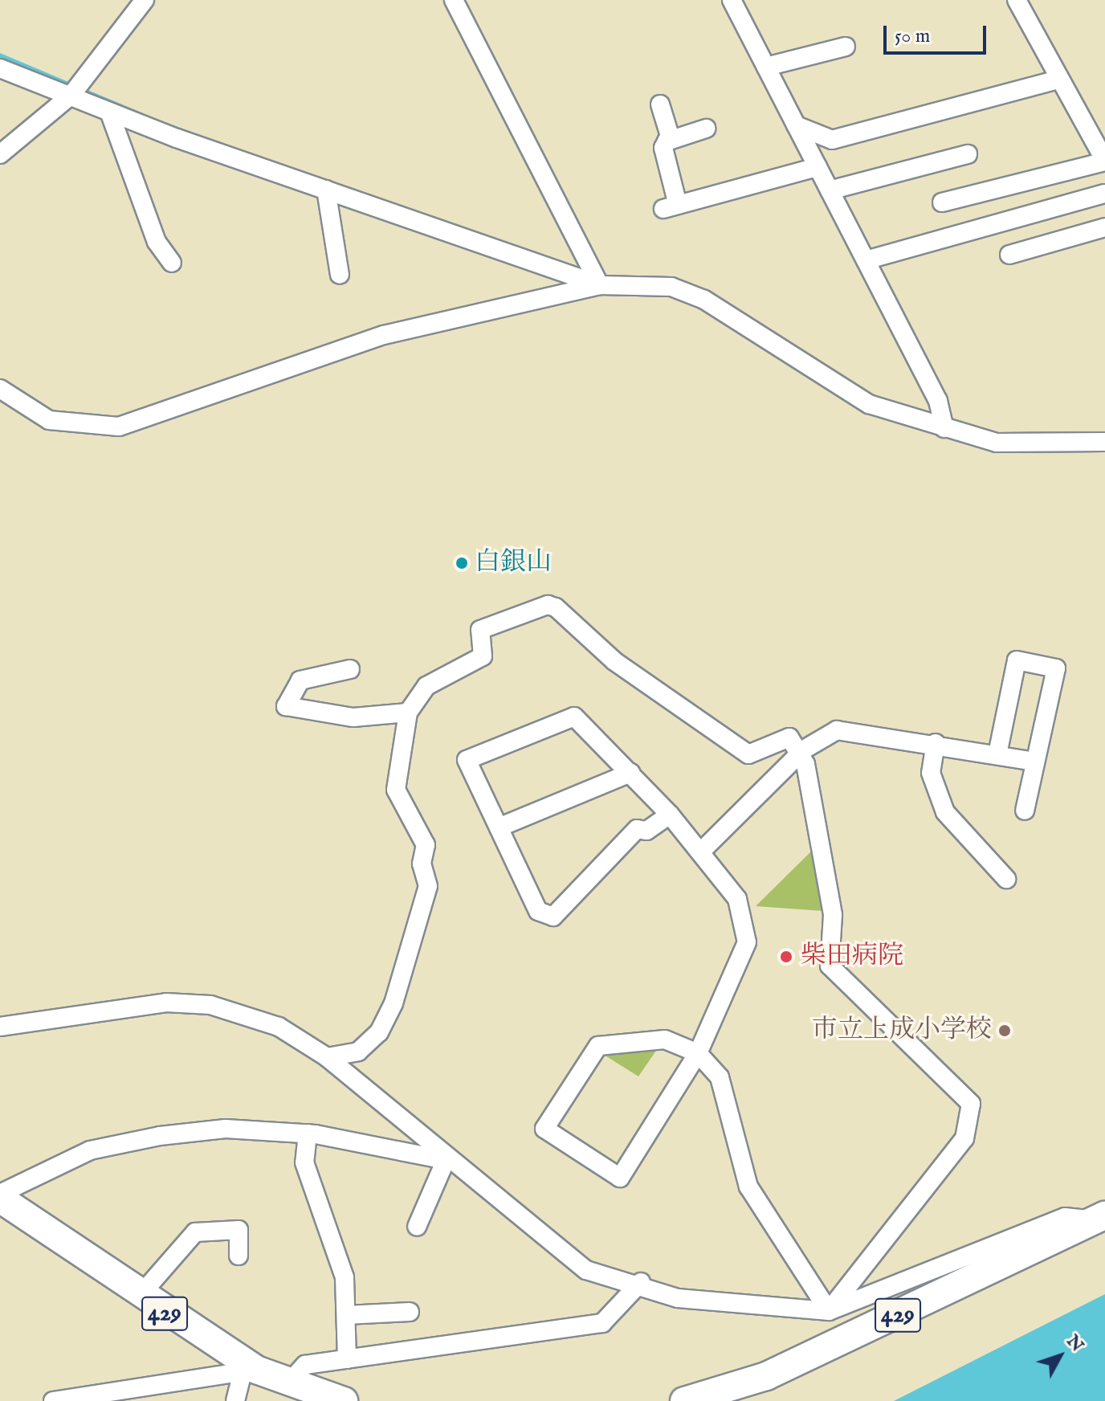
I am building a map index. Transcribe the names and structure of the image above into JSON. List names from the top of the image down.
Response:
{
  "streets": {
    "highway": ["429"]
  },
  "places": ["白銀山", "柴田病院", "市立上成小学校"],
  "scale_bar": "50 m",
  "north": "top right"
}
